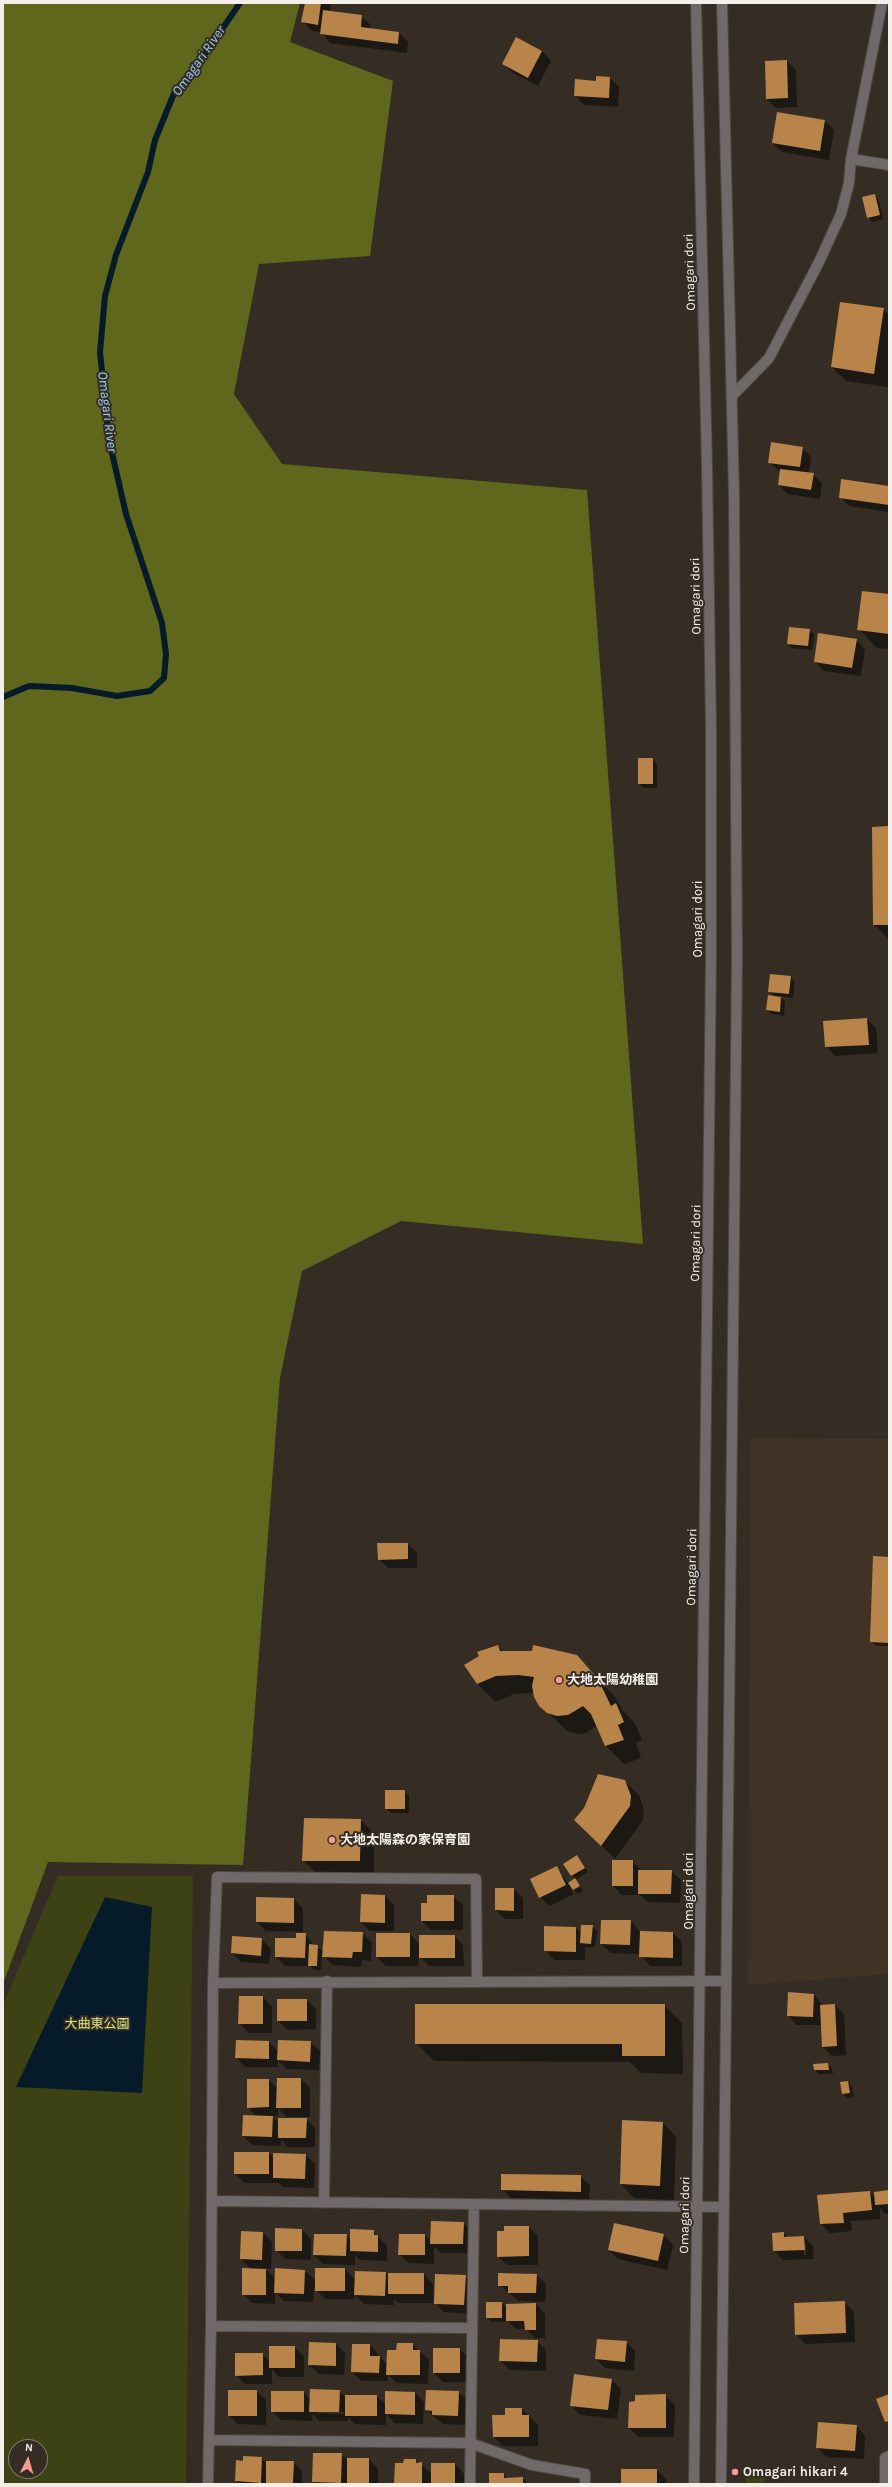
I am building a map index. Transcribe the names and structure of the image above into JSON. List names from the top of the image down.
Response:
{
  "streets": {
    "street": ["Omagari dori"]
  },
  "water": ["Omagari River"],
  "parks": ["大曲東公園"],
  "places": ["大地太陽幼稚園", "大地太陽森の家保育園", "Omagari hikari 4"],
  "north": "top"
}
